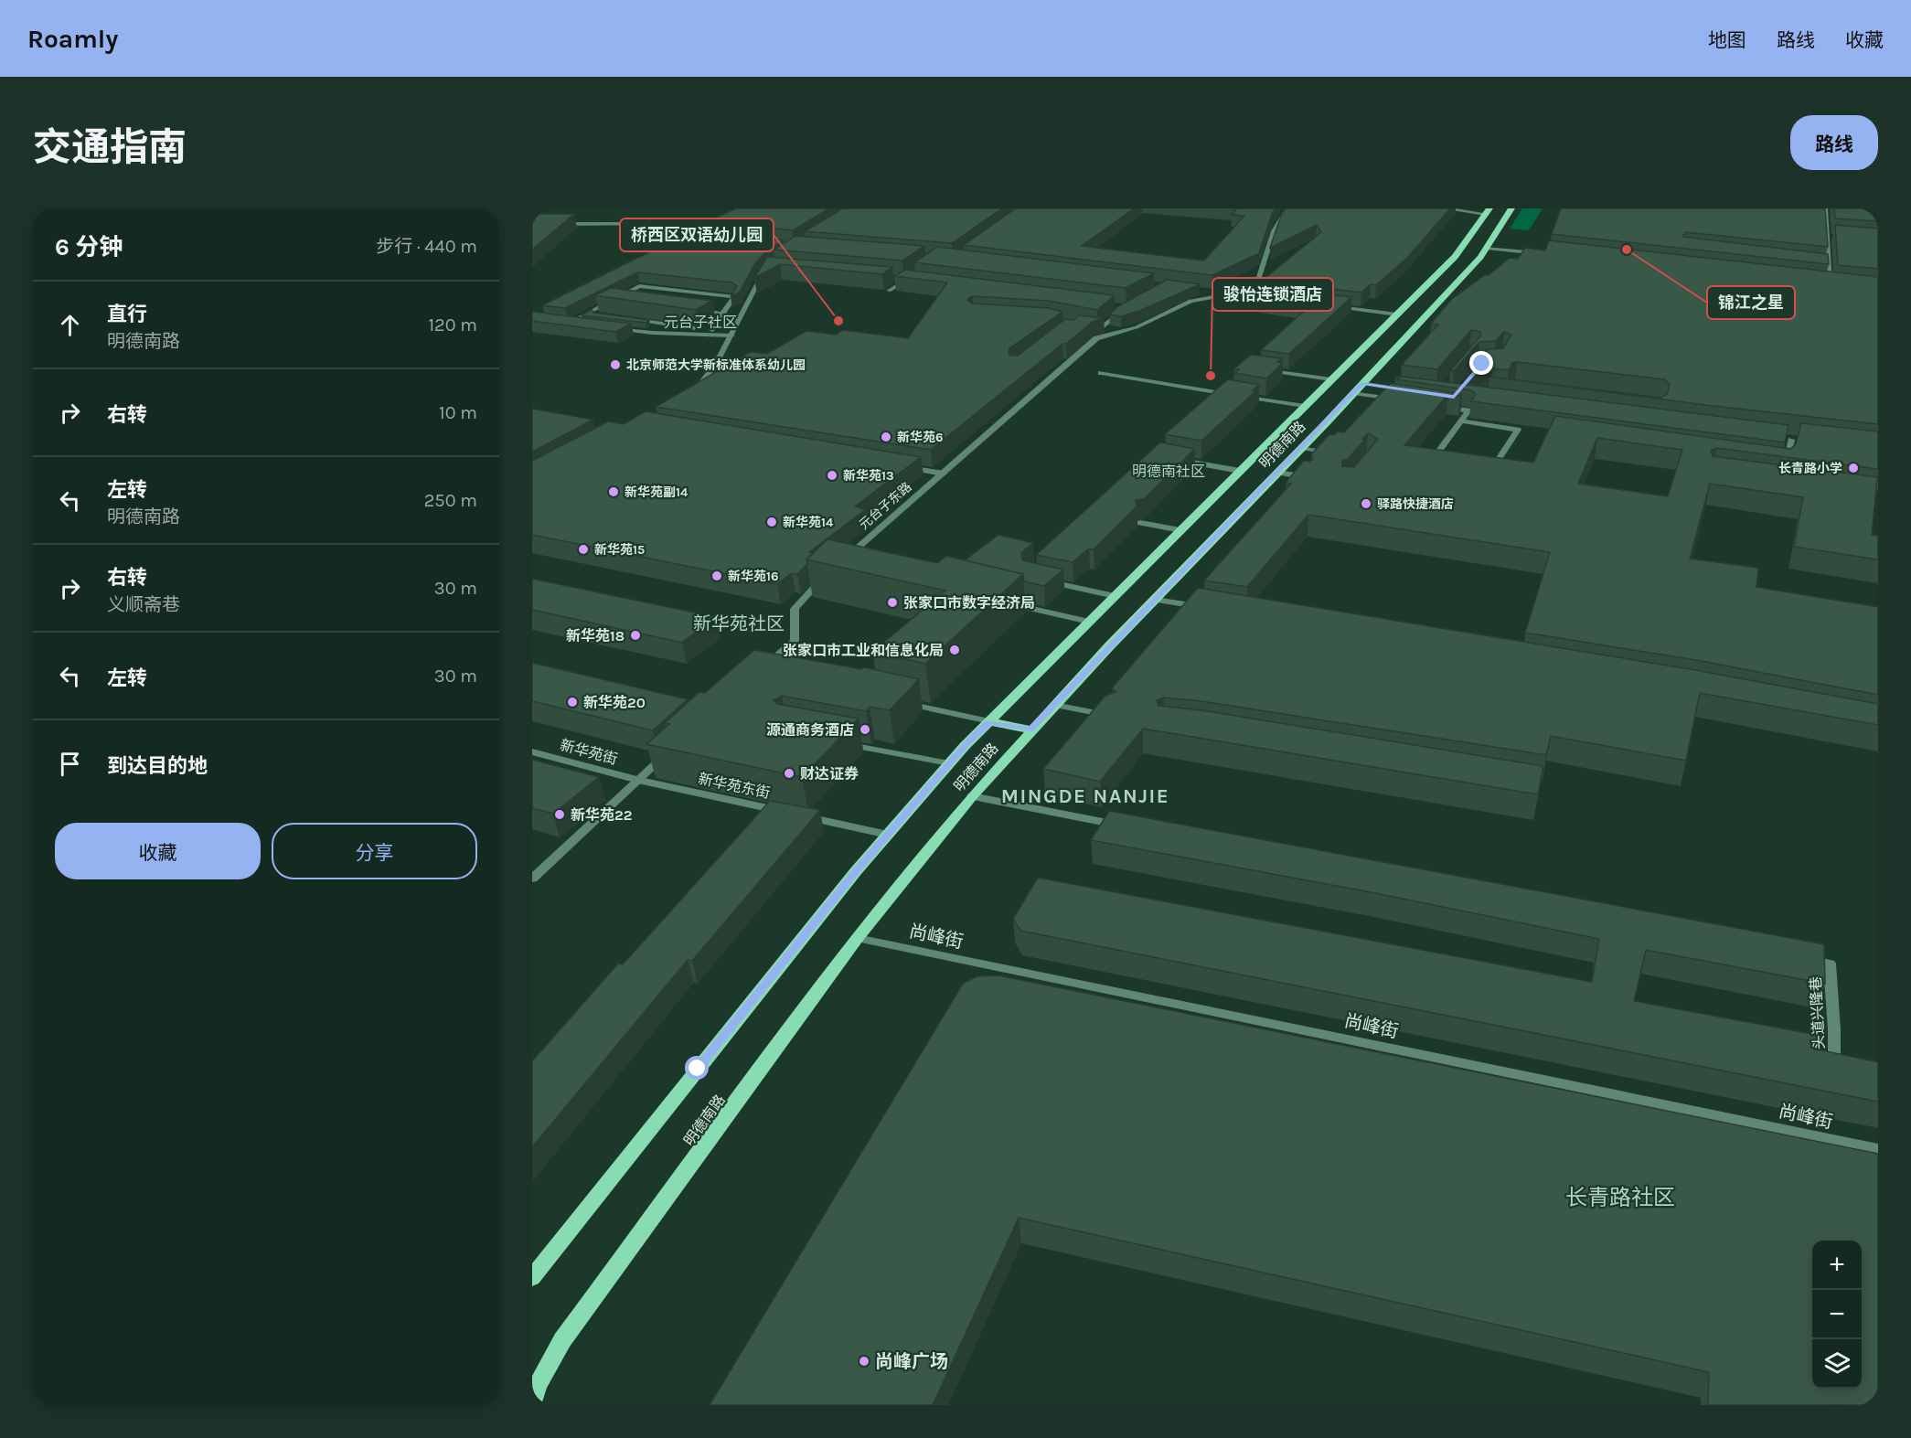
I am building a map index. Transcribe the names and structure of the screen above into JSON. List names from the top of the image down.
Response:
{
  "streets": {
    "main road": ["明德南路"],
    "street": [
      "元台子东路",
      "新华苑街",
      "新华苑东街",
      "尚峰街",
      "头道兴隆巷"
    ]
  },
  "crossings": [
    ["明德南路", "新华苑东街"],
    ["明德南路", "尚峰街"],
    ["新华苑街", "新华苑东街"]
  ],
  "districts": [
    "元台子社区",
    "明德南社区",
    "新华苑社区",
    "MINGDE NANJIE",
    "长青路社区"
  ],
  "places": [
    "锦江之星",
    "桥西区双语幼儿园",
    "北京师范大学新标准体系幼儿园",
    "骏怡连锁酒店",
    "新华苑6",
    "长青路小学",
    "新华苑13",
    "新华苑副14",
    "驿路快捷酒店",
    "新华苑14",
    "新华苑15",
    "新华苑16",
    "张家口市数字经济局",
    "新华苑18",
    "张家口市工业和信息化局",
    "新华苑20",
    "源通商务酒店",
    "财达证券",
    "新华苑22",
    "尚峰广场"
  ],
  "page": {
    "header": "Roamly",
    "nav": ["地图", "路线", "收藏"],
    "title": "交通指南",
    "buttons": [
      "路线",
      ["收藏", "分享"]
    ],
    "heading": ["6 分钟", "步行 · 440 m"],
    "list": [
      ["直行", "明德南路", "120 m"],
      ["右转", "10 m"],
      ["左转", "明德南路", "250 m"],
      ["右转", "义顺斋巷", "30 m"],
      ["左转", "30 m"],
      "到达目的地"
    ],
    "map_buttons": ["+", "−"]
  }
}
